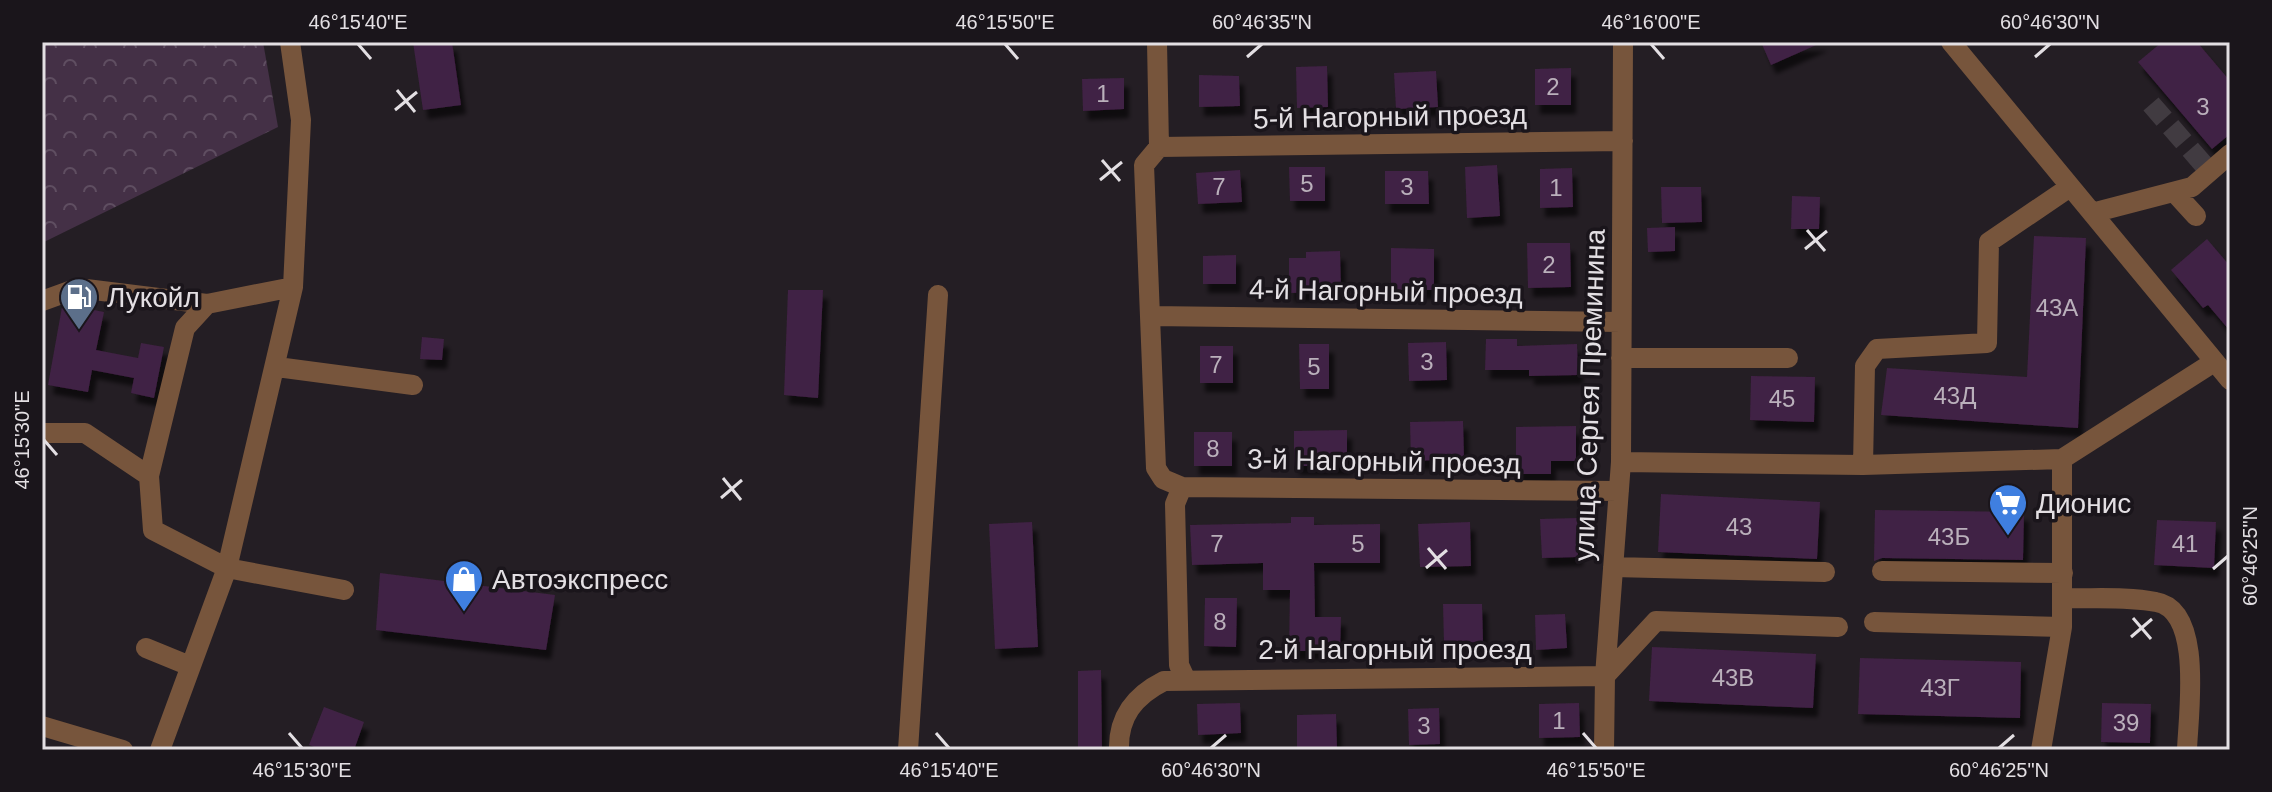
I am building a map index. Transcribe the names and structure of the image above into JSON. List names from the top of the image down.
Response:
{
  "streets": {
    "street": [
      "5-й Нагорный проезд",
      "4-й Нагорный проезд",
      "улица Сергея Преминина",
      "3-й Нагорный проезд",
      "2-й Нагорный проезд"
    ]
  },
  "crossings": [
    ["5-й Нагорный проезд", "улица Сергея Преминина"],
    ["4-й Нагорный проезд", "улица Сергея Преминина"],
    ["улица Сергея Преминина", "3-й Нагорный проезд"],
    ["улица Сергея Преминина", "2-й Нагорный проезд"]
  ],
  "places": {
    "fuel station": ["Лукойл"],
    "supermarket": ["Дионис"],
    "shop": ["Автоэкспресс"]
  },
  "house_numbers": [
    "2",
    "1",
    "3",
    "5",
    "7",
    "3",
    "1",
    "2",
    "43А",
    "3",
    "7",
    "5",
    "43Д",
    "45",
    "8",
    "43",
    "43Б",
    "7",
    "5",
    "41",
    "8",
    "43В",
    "43Г",
    "1",
    "39",
    "3"
  ],
  "coordinates": [
    "46°15'40\"E",
    "46°15'50\"E",
    "60°46'35\"N",
    "46°16'00\"E",
    "60°46'30\"N",
    "46°15'30\"E",
    "60°46'25\"N"
  ]
}
